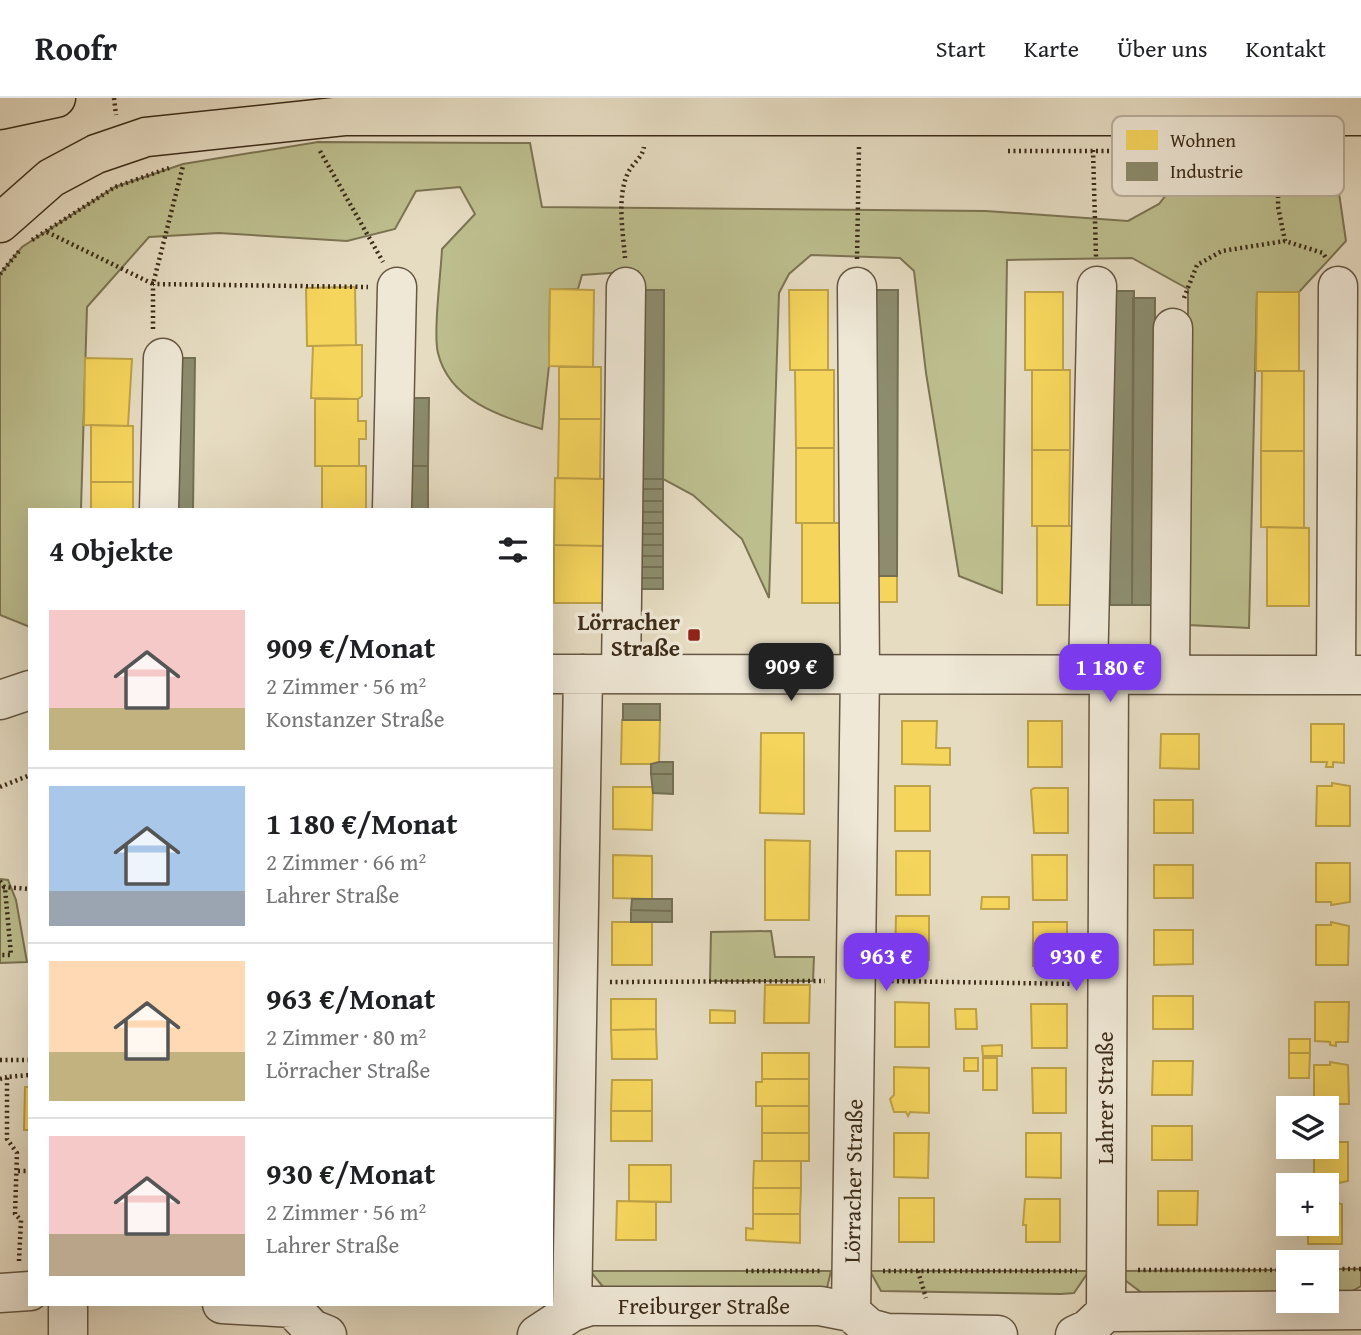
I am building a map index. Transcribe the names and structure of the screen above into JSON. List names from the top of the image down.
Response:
{
  "streets": {
    "street": ["Lahrer Straße", "Lörracher Straße", "Freiburger Straße"]
  },
  "crossings": [
    ["Lörracher Straße", "Freiburger Straße"]
  ],
  "places": {
    "transit": ["Lörracher Straße"]
  },
  "legend": ["Wohnen", "Industrie"],
  "page": {
    "header": "Roofr",
    "nav": [
      "Start",
      "Karte",
      "Über uns",
      "Kontakt"
    ],
    "heading": "4 Objekte",
    "list": [
      {
        "name": "909 €/Monat",
        "note": "2 Zimmer · 56 m² · Konstanzer Straße"
      },
      {
        "name": "1 180 €/Monat",
        "note": "2 Zimmer · 66 m² · Lahrer Straße"
      },
      {
        "name": "963 €/Monat",
        "note": "2 Zimmer · 80 m² · Lörracher Straße"
      },
      {
        "name": "930 €/Monat",
        "note": "2 Zimmer · 56 m² · Lahrer Straße"
      }
    ],
    "price": [
      "909 €",
      "1 180 €",
      "963 €",
      "930 €"
    ],
    "map_buttons": ["+", "−"]
  }
}
